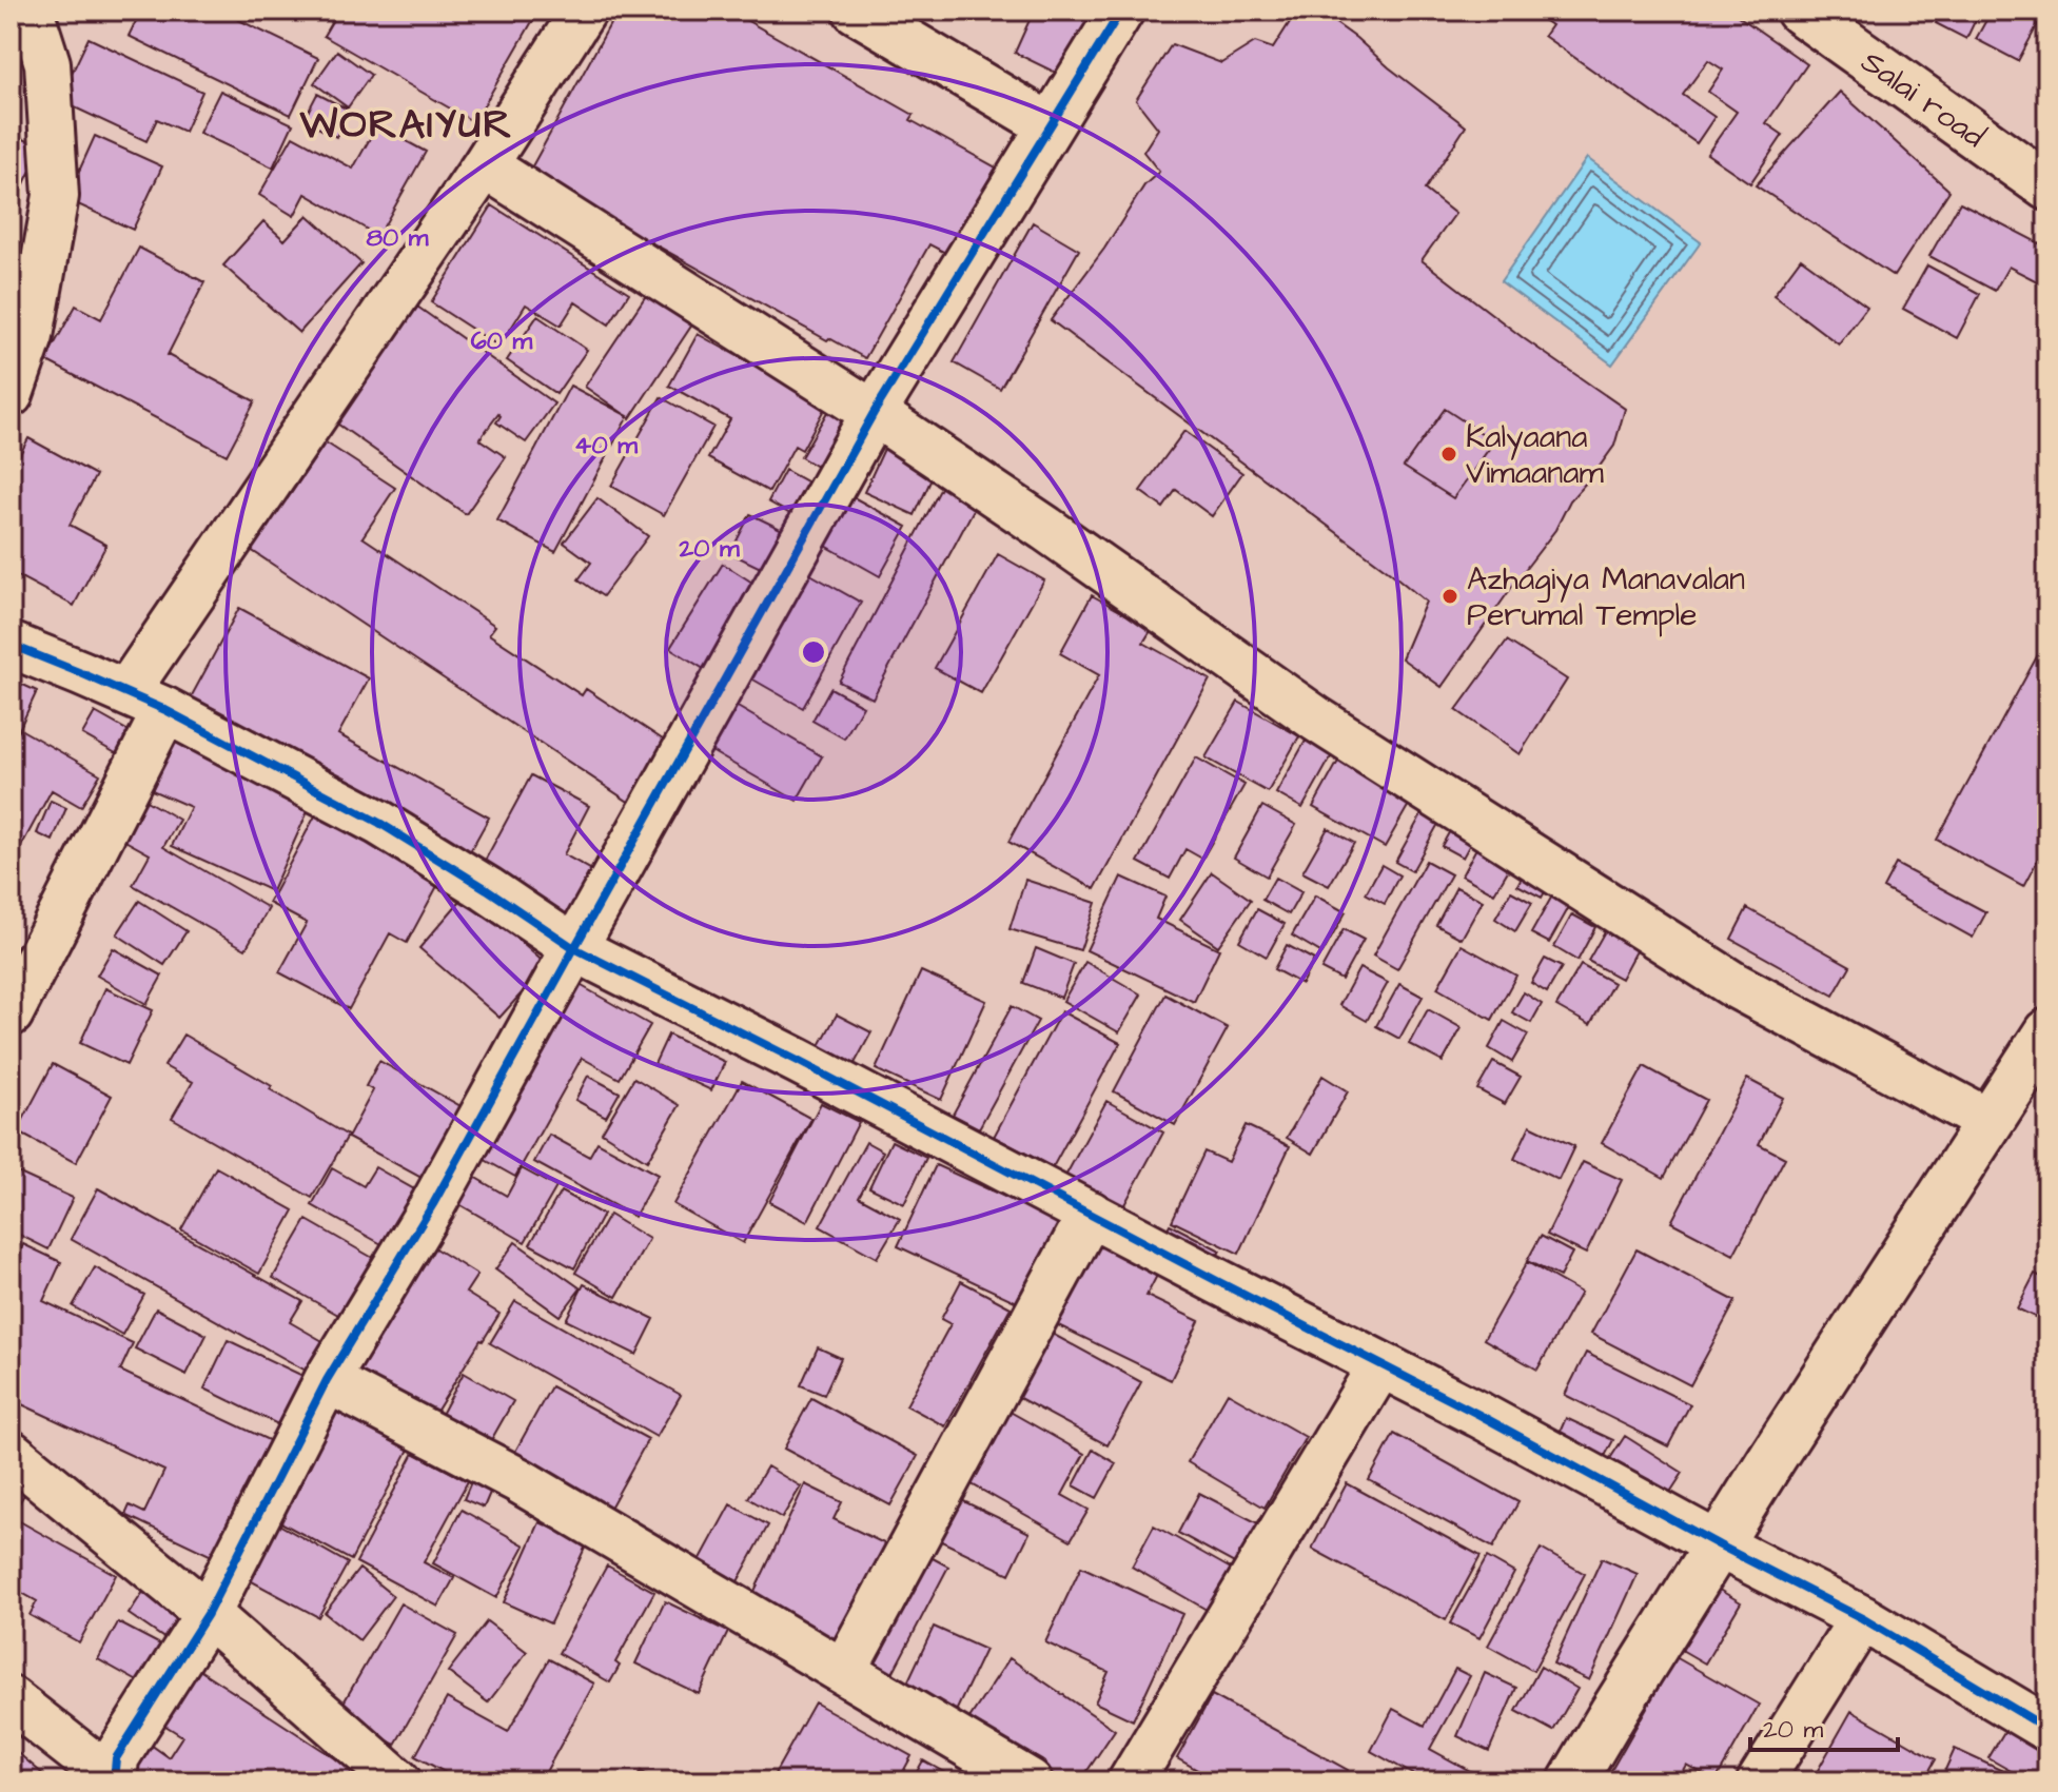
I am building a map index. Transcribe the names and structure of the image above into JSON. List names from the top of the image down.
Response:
{
  "streets": {
    "street": ["Salai road"]
  },
  "districts": ["WORAIYUR"],
  "places": ["Kalyaana Vimaanam", "Azhagiya Manavalan Perumal Temple"],
  "scale_bar": "20 m",
  "rings": [
    "80 m",
    "60 m",
    "40 m",
    "20 m"
  ]
}
